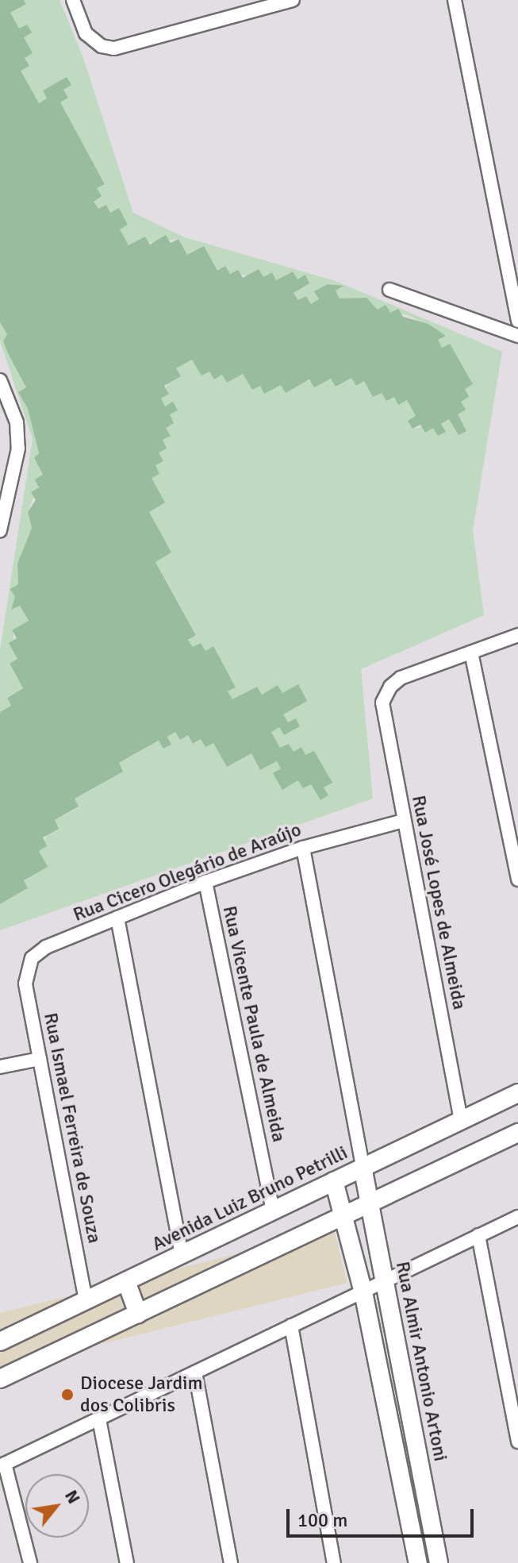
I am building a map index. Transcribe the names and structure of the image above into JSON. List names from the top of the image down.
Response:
{
  "streets": {
    "main road": ["Avenida Luiz Bruno Petrilli", "Rua Almir Antonio Artoni"],
    "street": [
      "Rua Cicero Olegário de Araújo",
      "Rua José Lopes de Almeida",
      "Rua Vicente Paula de Almeida",
      "Rua Ismael Ferreira de Souza"
    ]
  },
  "crossings": [
    ["Rua Cicero Olegário de Araújo", "Rua José Lopes de Almeida"],
    ["Rua Cicero Olegário de Araújo", "Rua Vicente Paula de Almeida"],
    ["Rua Cicero Olegário de Araújo", "Rua Ismael Ferreira de Souza"],
    ["Rua José Lopes de Almeida", "Avenida Luiz Bruno Petrilli"],
    ["Rua Vicente Paula de Almeida", "Avenida Luiz Bruno Petrilli"],
    ["Rua Ismael Ferreira de Souza", "Avenida Luiz Bruno Petrilli"],
    ["Avenida Luiz Bruno Petrilli", "Rua Almir Antonio Artoni"]
  ],
  "places": ["Diocese Jardim dos Colibris"],
  "scale_bar": "100 m",
  "north": "top right"
}
